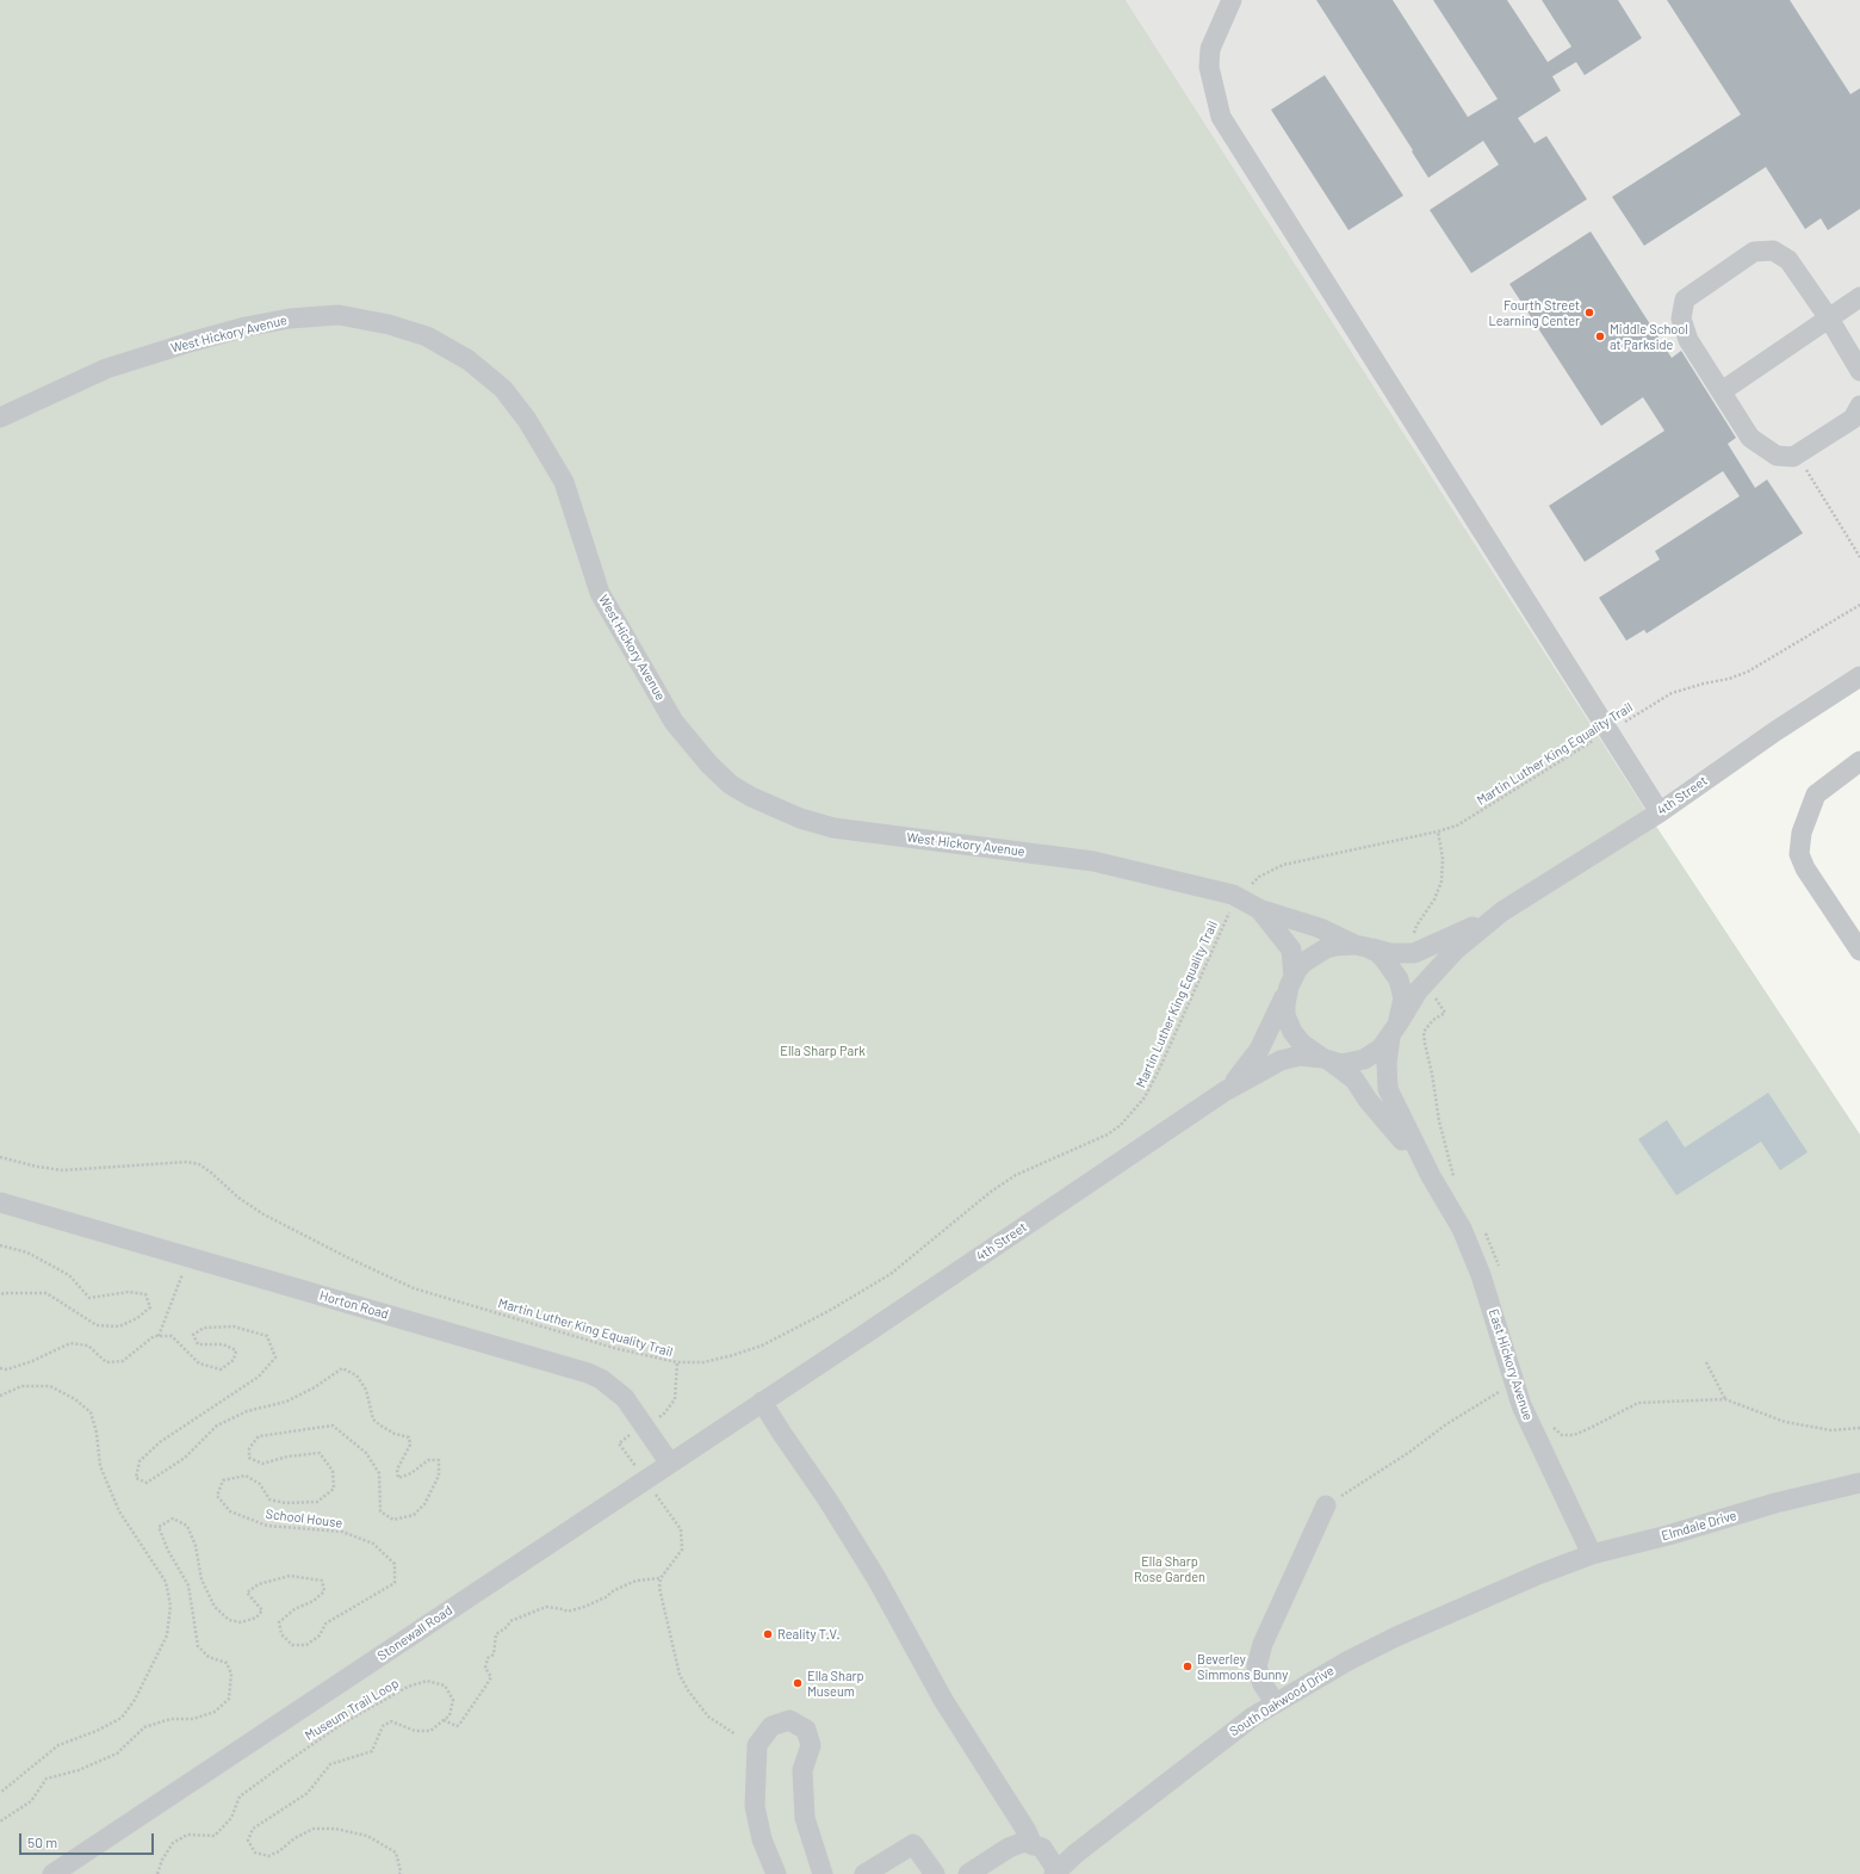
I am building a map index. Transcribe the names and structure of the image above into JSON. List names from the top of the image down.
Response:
{
  "streets": {
    "street": [
      "West Hickory Avenue",
      "4th Street",
      "Horton Road",
      "East Hickory Avenue",
      "Elmdale Drive",
      "Stonewall Road",
      "South Oakwood Drive"
    ],
    "path": ["Martin Luther King Equality Trail", "School House", "Museum Trail Loop"]
  },
  "crossings": [
    ["West Hickory Avenue", "4th Street"],
    ["West Hickory Avenue", "East Hickory Avenue"],
    ["4th Street", "East Hickory Avenue"],
    ["4th Street", "Stonewall Road"],
    ["Horton Road", "Stonewall Road"],
    ["East Hickory Avenue", "Elmdale Drive"],
    ["Elmdale Drive", "South Oakwood Drive"]
  ],
  "parks": ["Ella Sharp Park", "Ella Sharp Rose Garden"],
  "places": [
    "Fourth Street Learning Center",
    "Middle School at Parkside",
    "Reality T.V.",
    "Beverley Simmons Bunny",
    "Ella Sharp Museum"
  ],
  "scale_bar": "50 m"
}
